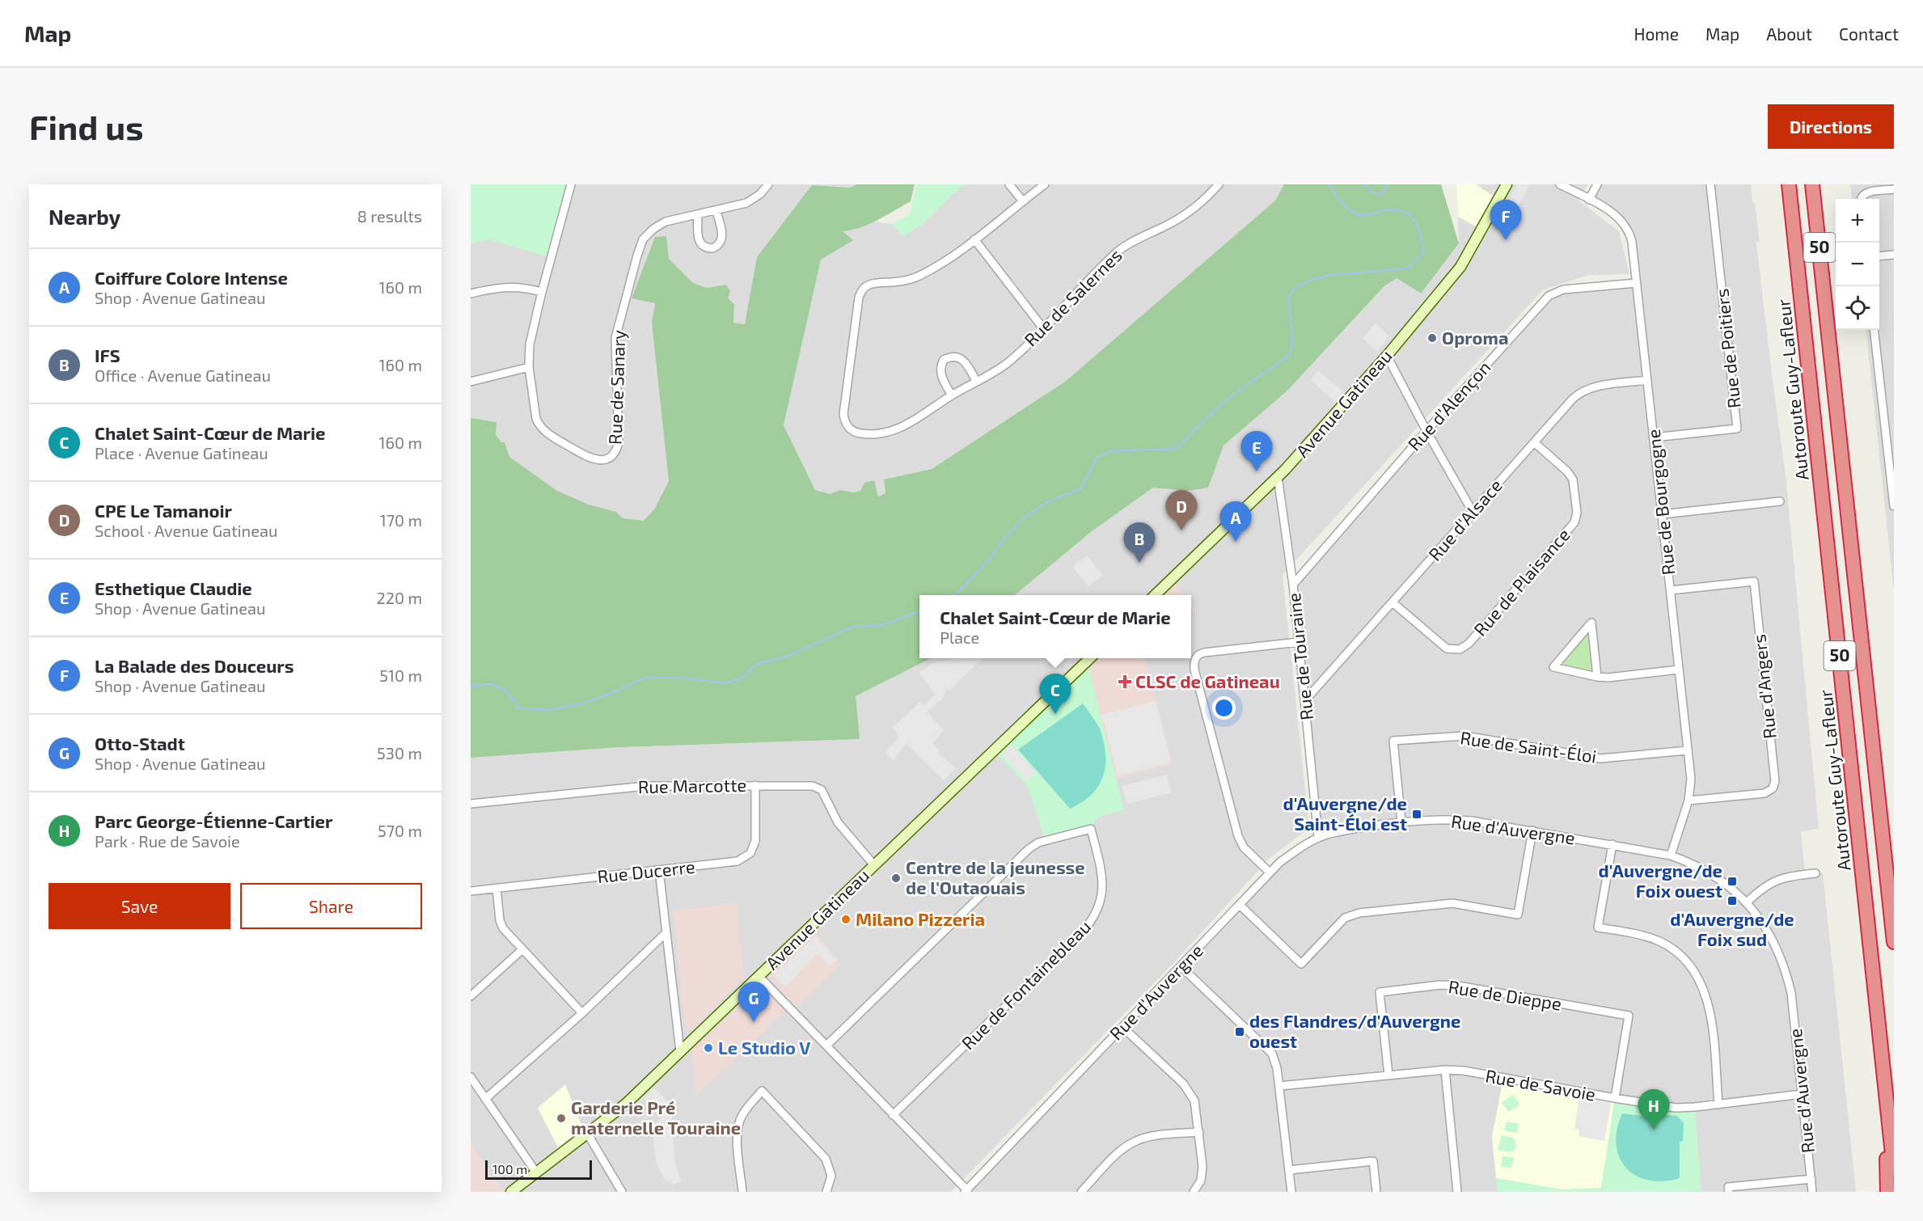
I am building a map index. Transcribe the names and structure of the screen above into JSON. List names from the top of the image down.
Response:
{
  "streets": {
    "highway": ["50", "Autoroute Guy-Lafleur"],
    "street": [
      "Rue de Salernes",
      "Rue de Poitiers",
      "Rue de Sanary",
      "Avenue Gatineau",
      "Rue d'Alençon",
      "Rue de Bourgogne",
      "Rue d'Alsace",
      "Rue de Plaisance",
      "Rue de Touraine",
      "Rue d'Angers",
      "Rue de Saint-Éloi",
      "Rue Marcotte",
      "Rue d'Auvergne",
      "Rue Ducerre",
      "Rue de Fontainebleau",
      "Rue de Dieppe",
      "Rue de Savoie"
    ]
  },
  "crossings": [
    ["Rue de Poitiers", "Rue de Bourgogne"],
    ["Avenue Gatineau", "Rue de Touraine"],
    ["Avenue Gatineau", "Rue Marcotte"],
    ["Rue d'Alençon", "Rue de Bourgogne"],
    ["Rue d'Alençon", "Rue de Touraine"],
    ["Rue de Bourgogne", "Rue d'Alsace"],
    ["Rue de Bourgogne", "Rue d'Angers"],
    ["Rue de Bourgogne", "Rue de Saint-Éloi"],
    ["Rue de Bourgogne", "Rue d'Auvergne"],
    ["Rue d'Alsace", "Rue de Plaisance"],
    ["Rue d'Alsace", "Rue de Touraine"],
    ["Rue de Touraine", "Rue d'Auvergne"],
    ["Rue de Saint-Éloi", "Rue d'Auvergne"],
    ["Rue Marcotte", "Rue Ducerre"],
    ["Rue d'Auvergne", "Rue de Savoie"],
    ["Rue de Dieppe", "Rue de Savoie"]
  ],
  "places": {
    "other": [
      "Oproma",
      "Centre de la jeunesse de l'Outaouais",
      "Milano Pizzeria",
      "Le Studio V",
      "Garderie Pré maternelle Touraine"
    ],
    "health": ["CLSC de Gatineau"],
    "transit": [
      "d'Auvergne/de Saint-Éloi est",
      "d'Auvergne/de Foix ouest",
      "d'Auvergne/de Foix sud",
      "des Flandres/d'Auvergne ouest"
    ]
  },
  "scale_bar": "100 m",
  "page": {
    "header": "Map",
    "nav": [
      "Home",
      "Map",
      "About",
      "Contact"
    ],
    "buttons": [
      "Directions",
      ["Save", "Share"]
    ],
    "title": "Find us",
    "heading": ["Nearby", "8 results"],
    "map_buttons": ["+", "−"],
    "pins": [
      "F",
      "E",
      "D",
      "A",
      "B",
      "C",
      "G",
      "H"
    ],
    "list": [
      {
        "mark": "A",
        "name": "Coiffure Colore Intense",
        "note": "Shop · Avenue Gatineau",
        "value": "160 m"
      },
      {
        "mark": "B",
        "name": "IFS",
        "note": "Office · Avenue Gatineau",
        "value": "160 m"
      },
      {
        "mark": "C",
        "name": "Chalet Saint-Cœur de Marie",
        "note": "Place · Avenue Gatineau",
        "value": "160 m"
      },
      {
        "mark": "D",
        "name": "CPE Le Tamanoir",
        "note": "School · Avenue Gatineau",
        "value": "170 m"
      },
      {
        "mark": "E",
        "name": "Esthetique Claudie",
        "note": "Shop · Avenue Gatineau",
        "value": "220 m"
      },
      {
        "mark": "F",
        "name": "La Balade des Douceurs",
        "note": "Shop · Avenue Gatineau",
        "value": "510 m"
      },
      {
        "mark": "G",
        "name": "Otto-Stadt",
        "note": "Shop · Avenue Gatineau",
        "value": "530 m"
      },
      {
        "mark": "H",
        "name": "Parc George-Étienne-Cartier",
        "note": "Park · Rue de Savoie",
        "value": "570 m"
      }
    ],
    "popup": ["Chalet Saint-Cœur de Marie", "Place"],
    "scale": "100 m"
  }
}
